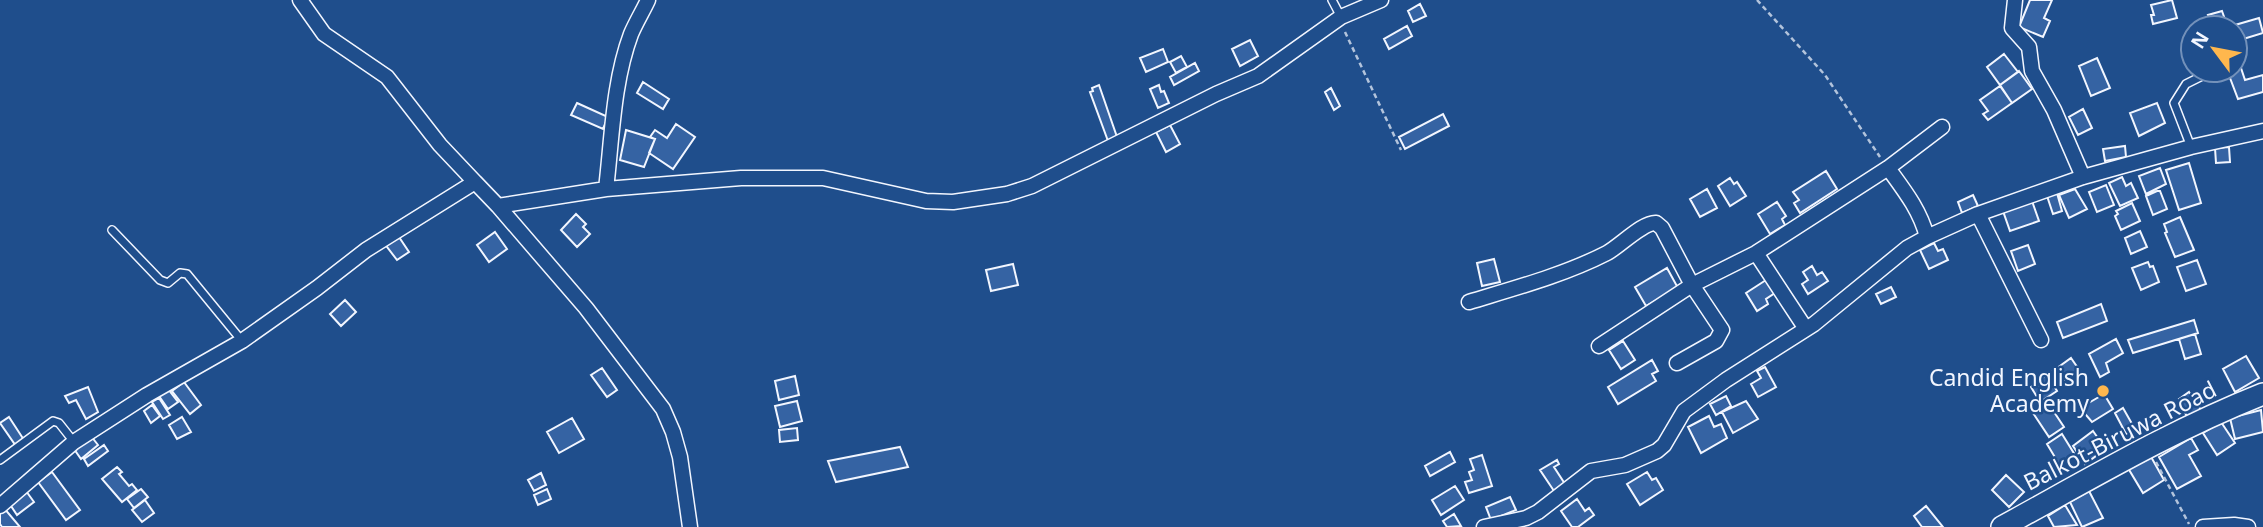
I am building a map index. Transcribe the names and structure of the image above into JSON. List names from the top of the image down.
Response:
{
  "streets": {
    "main road": ["Balkot-Biruwa Road"]
  },
  "places": ["Candid English Academy"],
  "north": "top left"
}
